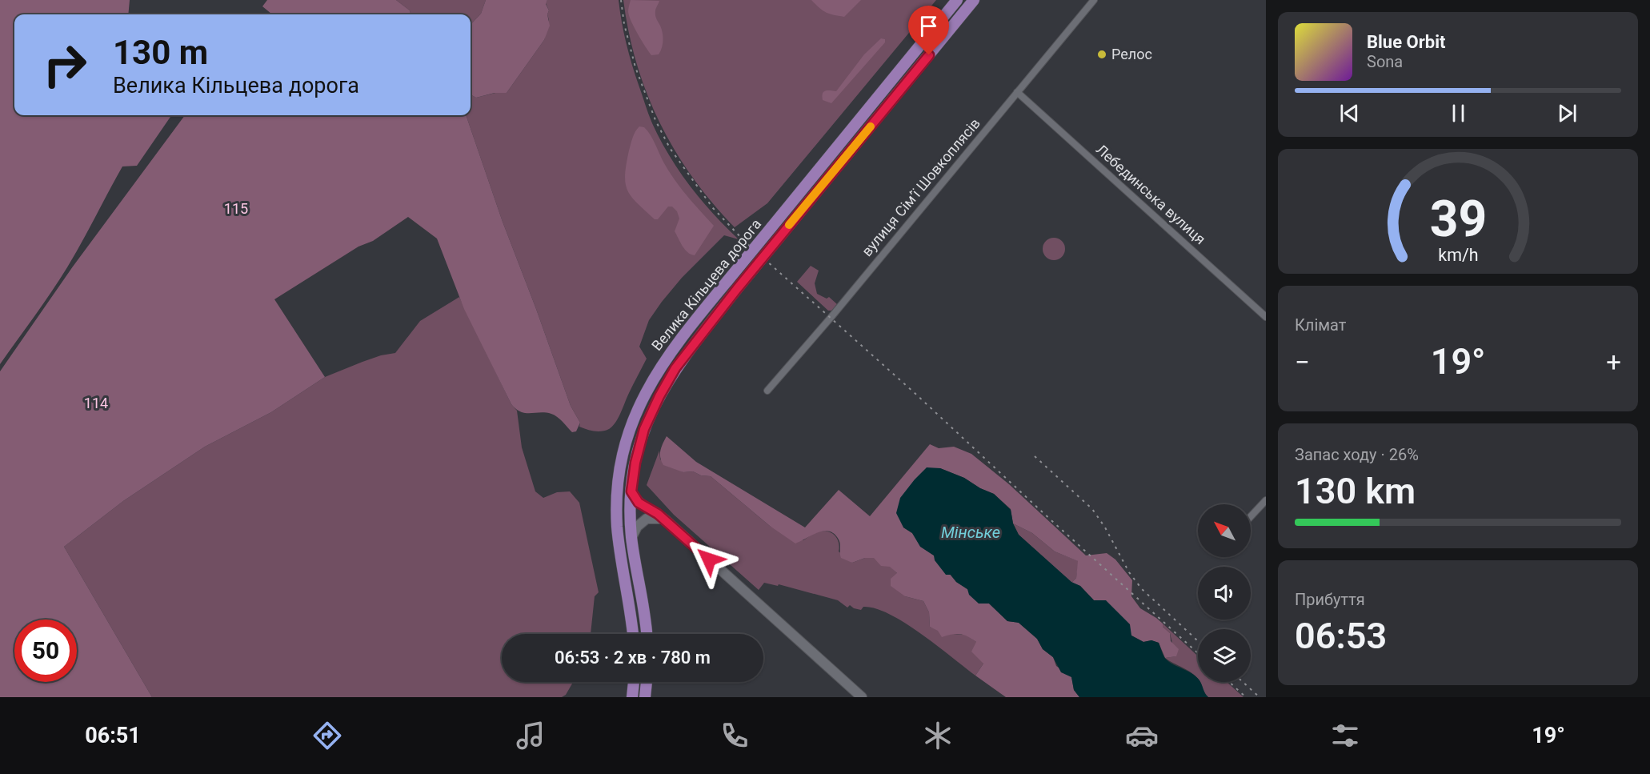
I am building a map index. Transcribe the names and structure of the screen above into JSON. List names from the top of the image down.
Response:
{
  "streets": {
    "main road": ["Велика Кільцева дорога"],
    "street": ["вулиця Сімʼї Шовкоплясів", "Лебединська вулиця"]
  },
  "crossings": [
    ["вулиця Сімʼї Шовкоплясів", "Лебединська вулиця"]
  ],
  "water": ["Мінське"],
  "parks": ["115", "114"],
  "places": ["Релос"],
  "north": "top left",
  "page": {
    "turn": ["130 m", "Велика Кільцева дорога"],
    "song": ["Blue Orbit", "Sona"],
    "tile": [
      "Клімат",
      ["Запас ходу · 26%", "130 km"],
      ["Прибуття", "06:53"]
    ],
    "heat": ["−", "19°", "+"],
    "limit": "50",
    "trip": "06:53 · 2 хв · 780 m",
    "tabs": ["06:51", "19°"],
    "gauge": ["39", "km/h"]
  }
}
